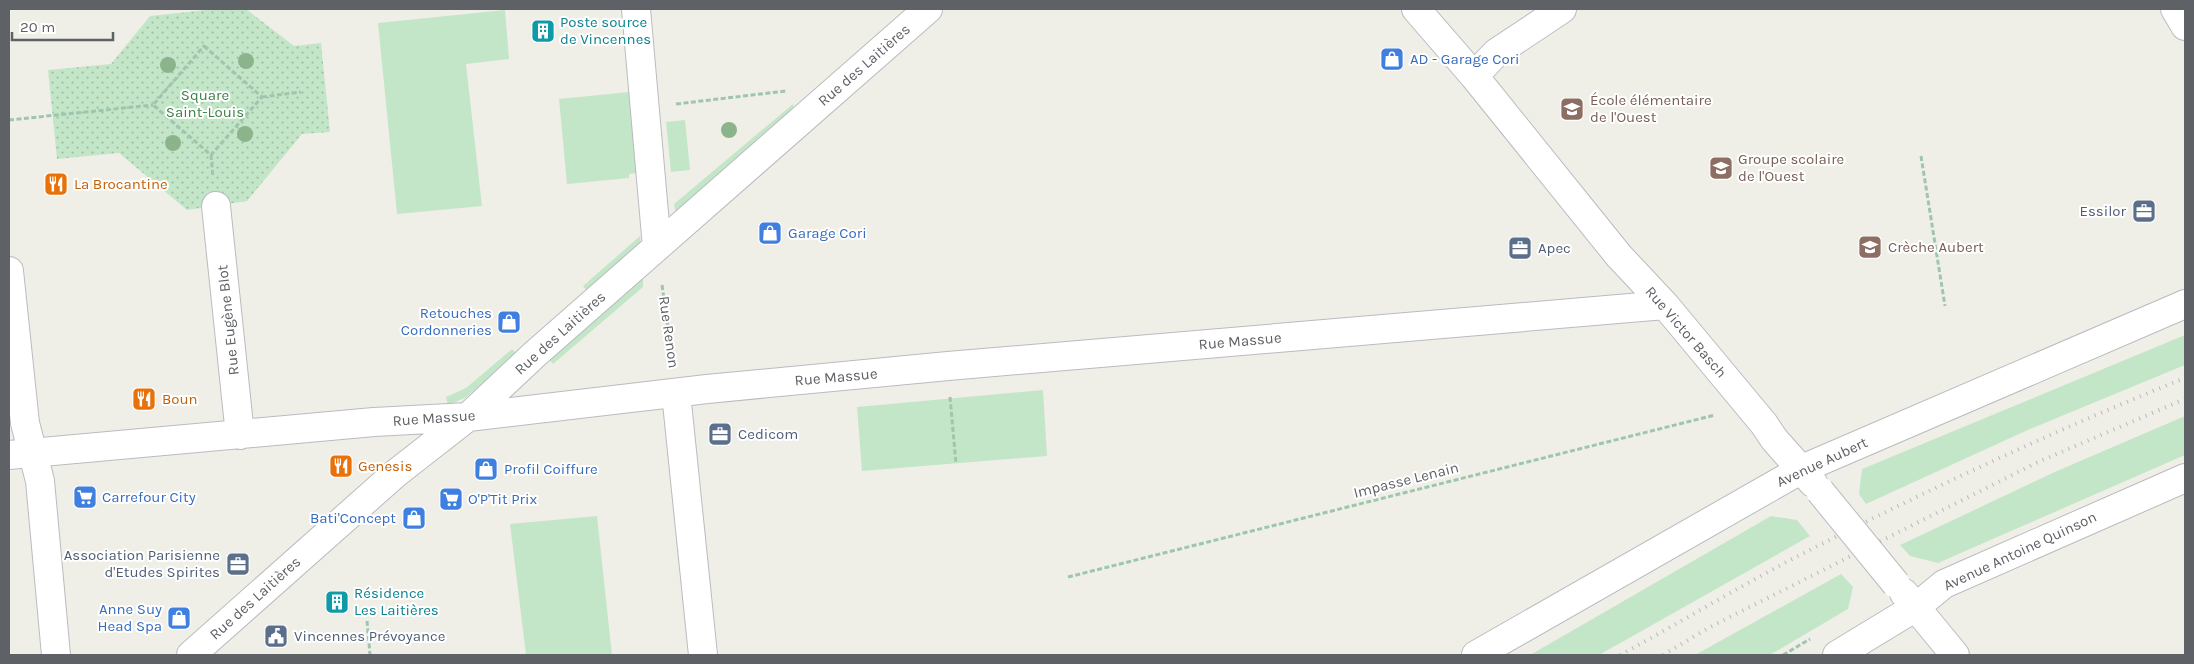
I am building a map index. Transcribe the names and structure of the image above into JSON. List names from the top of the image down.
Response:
{
  "streets": {
    "street": [
      "Rue des Laitières",
      "Rue Eugène Blot",
      "Rue Victor Basch",
      "Rue Massue",
      "Avenue Aubert",
      "Avenue Antoine Quinson"
    ],
    "path": ["Rue Renon", "Impasse Lenain"]
  },
  "crossings": [
    ["Rue des Laitières", "Rue Renon"],
    ["Rue des Laitières", "Rue Massue"],
    ["Rue Eugène Blot", "Rue Massue"],
    ["Rue Renon", "Rue Massue"],
    ["Rue Victor Basch", "Rue Massue"],
    ["Rue Victor Basch", "Avenue Aubert"],
    ["Rue Victor Basch", "Impasse Lenain"],
    ["Rue Victor Basch", "Avenue Antoine Quinson"]
  ],
  "parks": ["Square Saint-Louis"],
  "places": {
    "building": ["Poste source de Vincennes", "Résidence Les Laitières"],
    "shop": [
      "AD - Garage Cori",
      "Garage Cori",
      "Retouches Cordonneries",
      "Profil Coiffure",
      "Bati'Concept",
      "Anne Suy Head Spa"
    ],
    "school or university": ["École élémentaire de l'Ouest", "Groupe scolaire de l'Ouest", "Crèche Aubert"],
    "restaurant": ["La Brocantine", "Boun", "Genesis"],
    "office": [
      "Essilor",
      "Apec",
      "Cedicom",
      "Association Parisienne d'Etudes Spirites"
    ],
    "supermarket": ["Carrefour City", "O'P'Tit Prix"],
    "public building": ["Vincennes Prévoyance"]
  },
  "scale_bar": "20 m"
}
